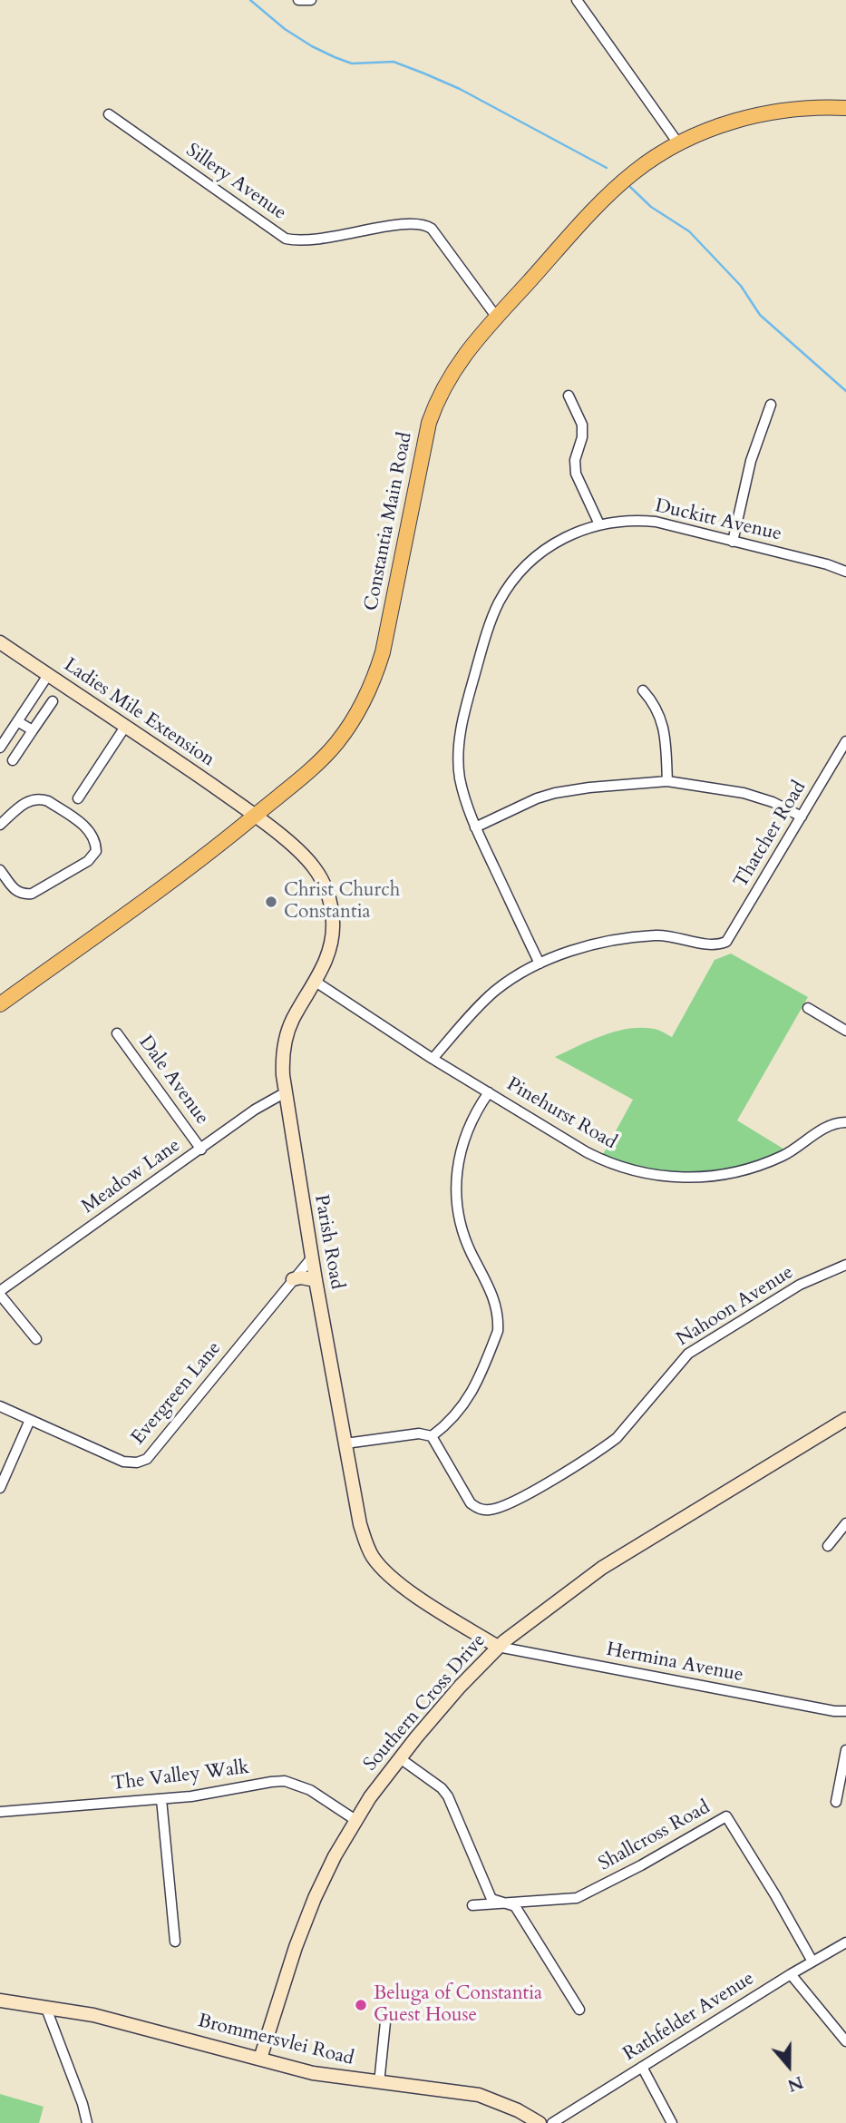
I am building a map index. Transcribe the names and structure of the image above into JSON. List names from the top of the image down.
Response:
{
  "streets": {
    "main road": ["Constantia Main Road"],
    "street": [
      "Sillery Avenue",
      "Duckitt Avenue",
      "Ladies Mile Extension",
      "Thatcher Road",
      "Dale Avenue",
      "Pinehurst Road",
      "Meadow Lane",
      "Parish Road",
      "Nahoon Avenue",
      "Evergreen Lane",
      "Hermina Avenue",
      "Southern Cross Drive",
      "The Valley Walk",
      "Shallcross Road",
      "Rathfelder Avenue",
      "Brommersvlei Road"
    ]
  },
  "crossings": [
    ["Sillery Avenue", "Constantia Main Road"],
    ["Duckitt Avenue", "Thatcher Road"],
    ["Constantia Main Road", "Ladies Mile Extension"],
    ["Constantia Main Road", "Parish Road"],
    ["Ladies Mile Extension", "Parish Road"],
    ["Dale Avenue", "Meadow Lane"],
    ["Pinehurst Road", "Parish Road"],
    ["Meadow Lane", "Parish Road"],
    ["Parish Road", "Evergreen Lane"],
    ["Parish Road", "Hermina Avenue"],
    ["Parish Road", "Southern Cross Drive"],
    ["Hermina Avenue", "Southern Cross Drive"],
    ["Southern Cross Drive", "The Valley Walk"],
    ["Southern Cross Drive", "Brommersvlei Road"],
    ["Shallcross Road", "Rathfelder Avenue"]
  ],
  "places": ["Christ Church Constantia", "Beluga of Constantia Guest House"],
  "north": "bottom"
}
